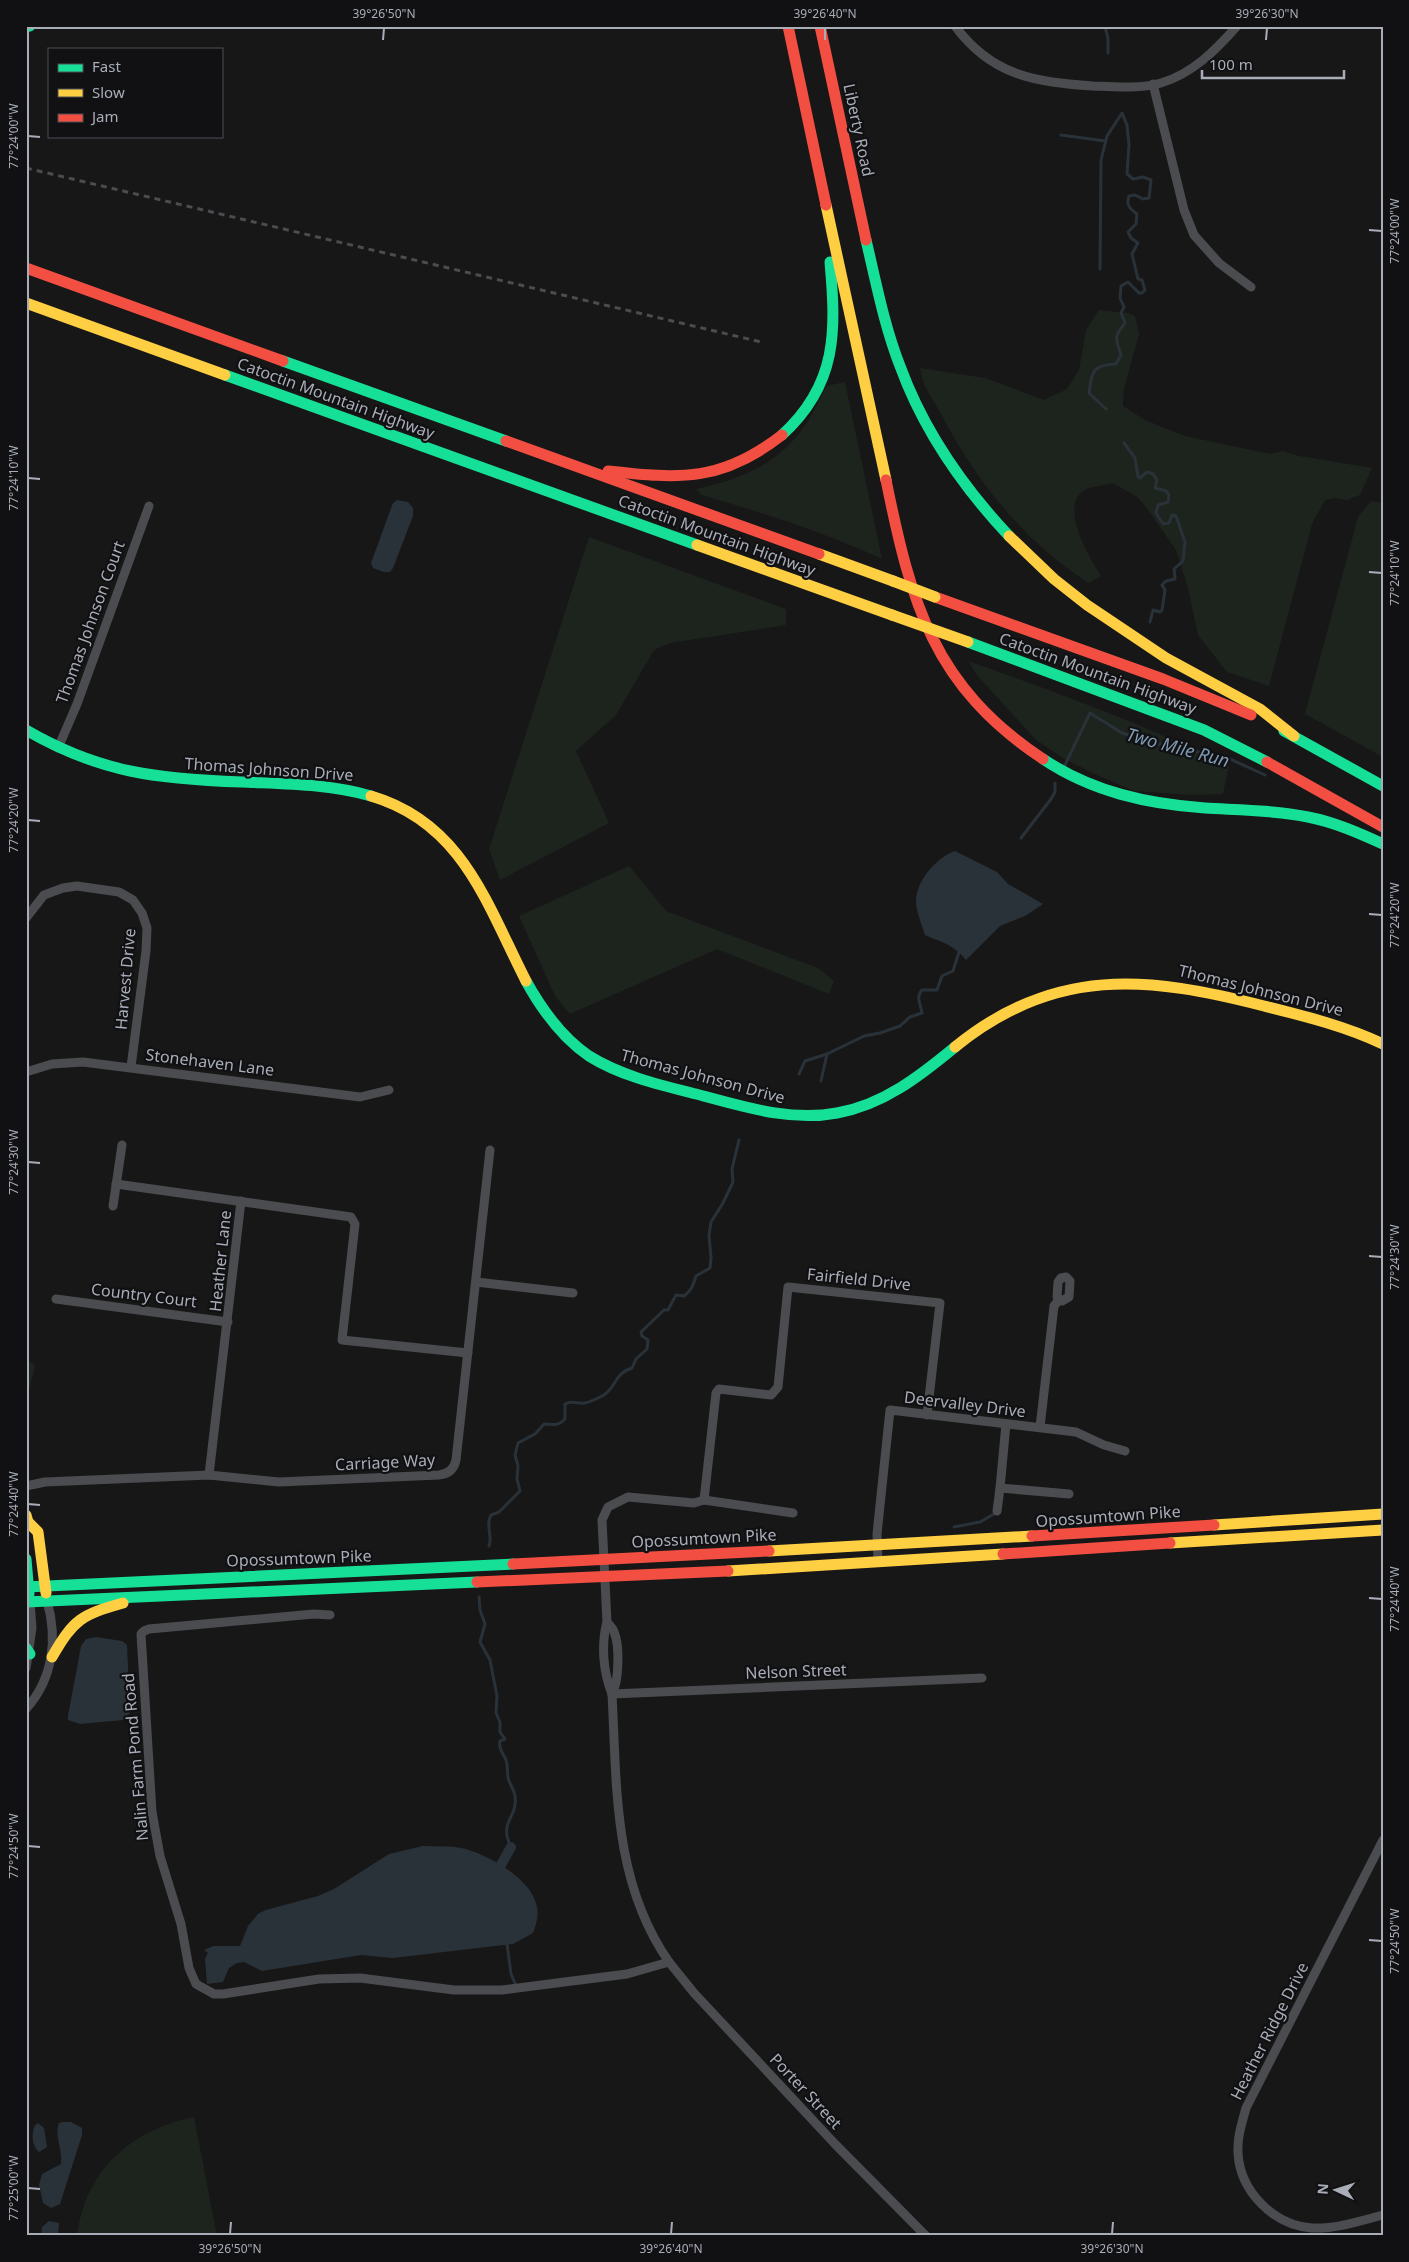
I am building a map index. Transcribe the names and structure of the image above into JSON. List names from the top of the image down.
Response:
{
  "streets": {
    "main road": [
      "Liberty Road",
      "Catoctin Mountain Highway",
      "Thomas Johnson Drive",
      "Opossumtown Pike"
    ],
    "street": [
      "Thomas Johnson Court",
      "Harvest Drive",
      "Stonehaven Lane",
      "Heather Lane",
      "Fairfield Drive",
      "Country Court",
      "Deervalley Drive",
      "Carriage Way",
      "Nelson Street",
      "Nalin Farm Pond Road",
      "Heather Ridge Drive",
      "Porter Street"
    ]
  },
  "crossings": [
    ["Liberty Road", "Catoctin Mountain Highway"],
    ["Thomas Johnson Court", "Thomas Johnson Drive"],
    ["Harvest Drive", "Stonehaven Lane"],
    ["Heather Lane", "Country Court"],
    ["Heather Lane", "Carriage Way"],
    ["Fairfield Drive", "Deervalley Drive"],
    ["Deervalley Drive", "Opossumtown Pike"],
    ["Nalin Farm Pond Road", "Porter Street"]
  ],
  "water": ["Two Mile Run"],
  "legend": ["Fast", "Slow", "Jam"],
  "scale_bar": "100 m",
  "north": "left",
  "coordinates": [
    "39°26'50\"N",
    "39°26'40\"N",
    "39°26'30\"N",
    "77°24'00\"W",
    "77°24'10\"W",
    "77°24'20\"W",
    "77°24'30\"W",
    "77°24'40\"W",
    "77°24'50\"W",
    "77°25'00\"W"
  ]
}
